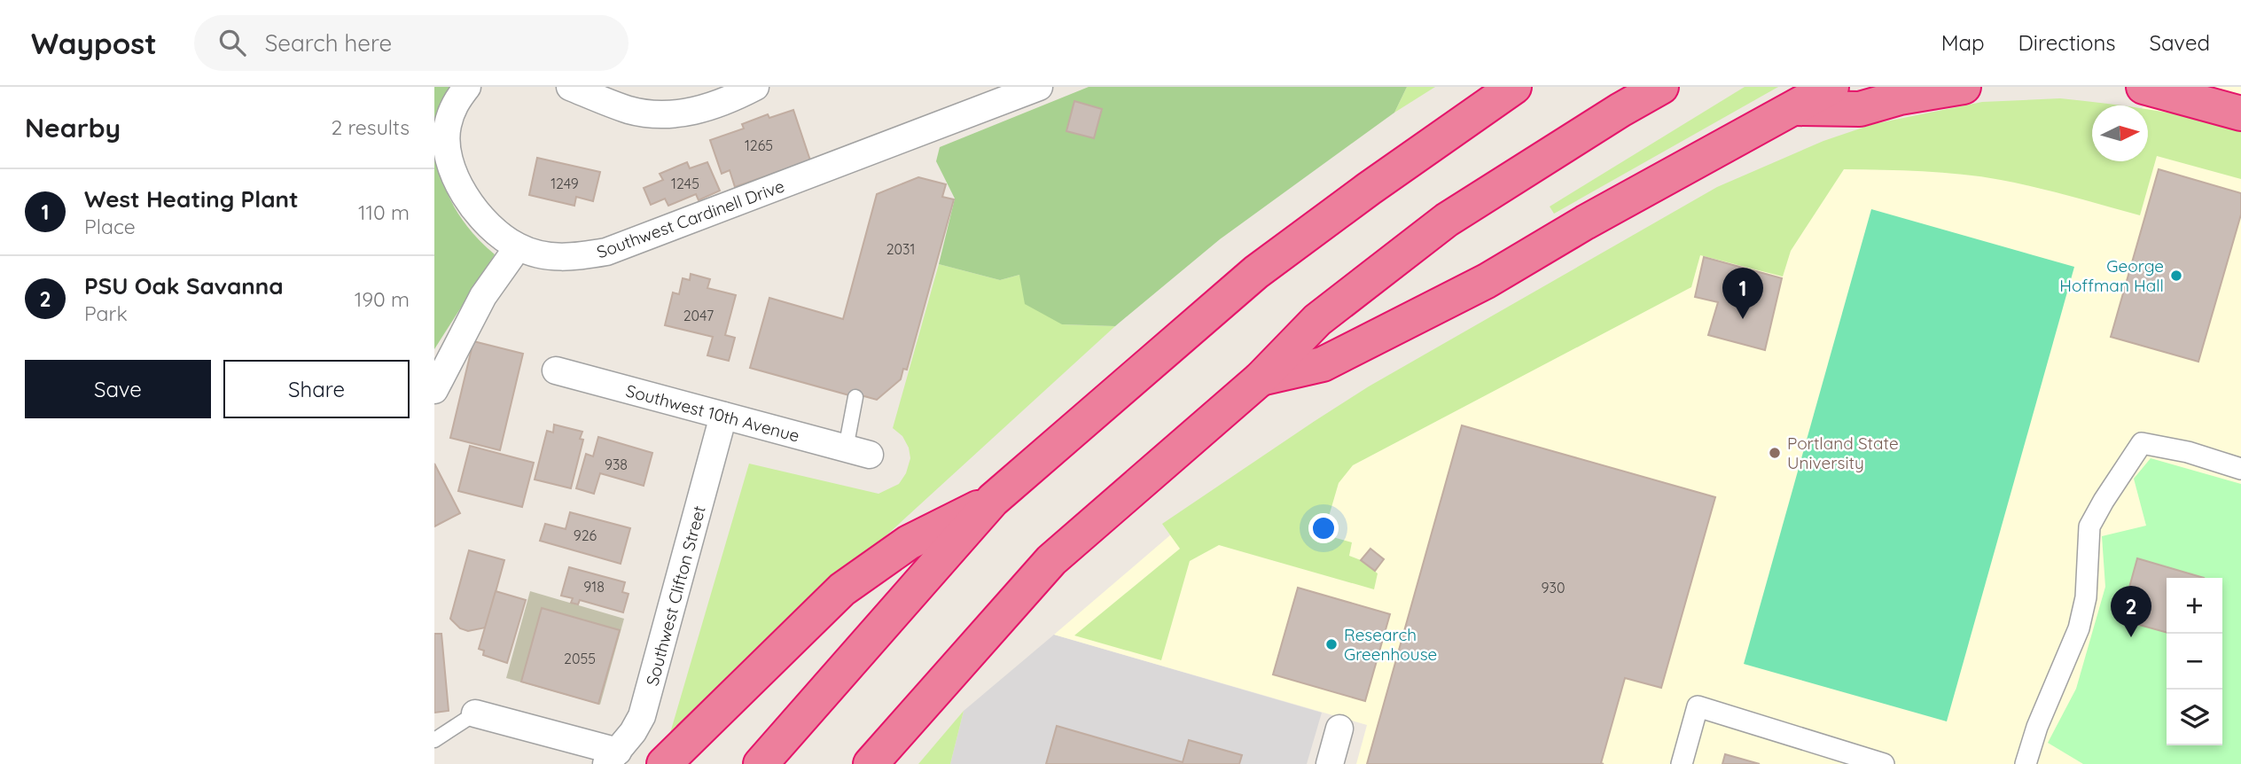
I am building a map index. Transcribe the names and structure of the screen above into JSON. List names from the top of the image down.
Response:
{
  "streets": {
    "street": ["Southwest Cardinell Drive", "Southwest 10th Avenue", "Southwest Clifton Street"]
  },
  "crossings": [
    ["Southwest 10th Avenue", "Southwest Clifton Street"]
  ],
  "places": ["George Hoffman Hall", "Portland State University", "Research Greenhouse"],
  "house_numbers": [
    "1265",
    "1249",
    "1245",
    "2031",
    "2047",
    "938",
    "926",
    "918",
    "930",
    "2055"
  ],
  "north": "right",
  "page": {
    "header": "Waypost",
    "search": "Search here",
    "nav": ["Map", "Directions", "Saved"],
    "heading": ["Nearby", "2 results"],
    "list": [
      {
        "mark": "1",
        "name": "West Heating Plant",
        "note": "Place",
        "value": "110 m"
      },
      {
        "mark": "2",
        "name": "PSU Oak Savanna",
        "note": "Park",
        "value": "190 m"
      }
    ],
    "pins": ["1", "2"],
    "buttons": ["Save", "Share"],
    "map_buttons": ["+", "−"]
  }
}
